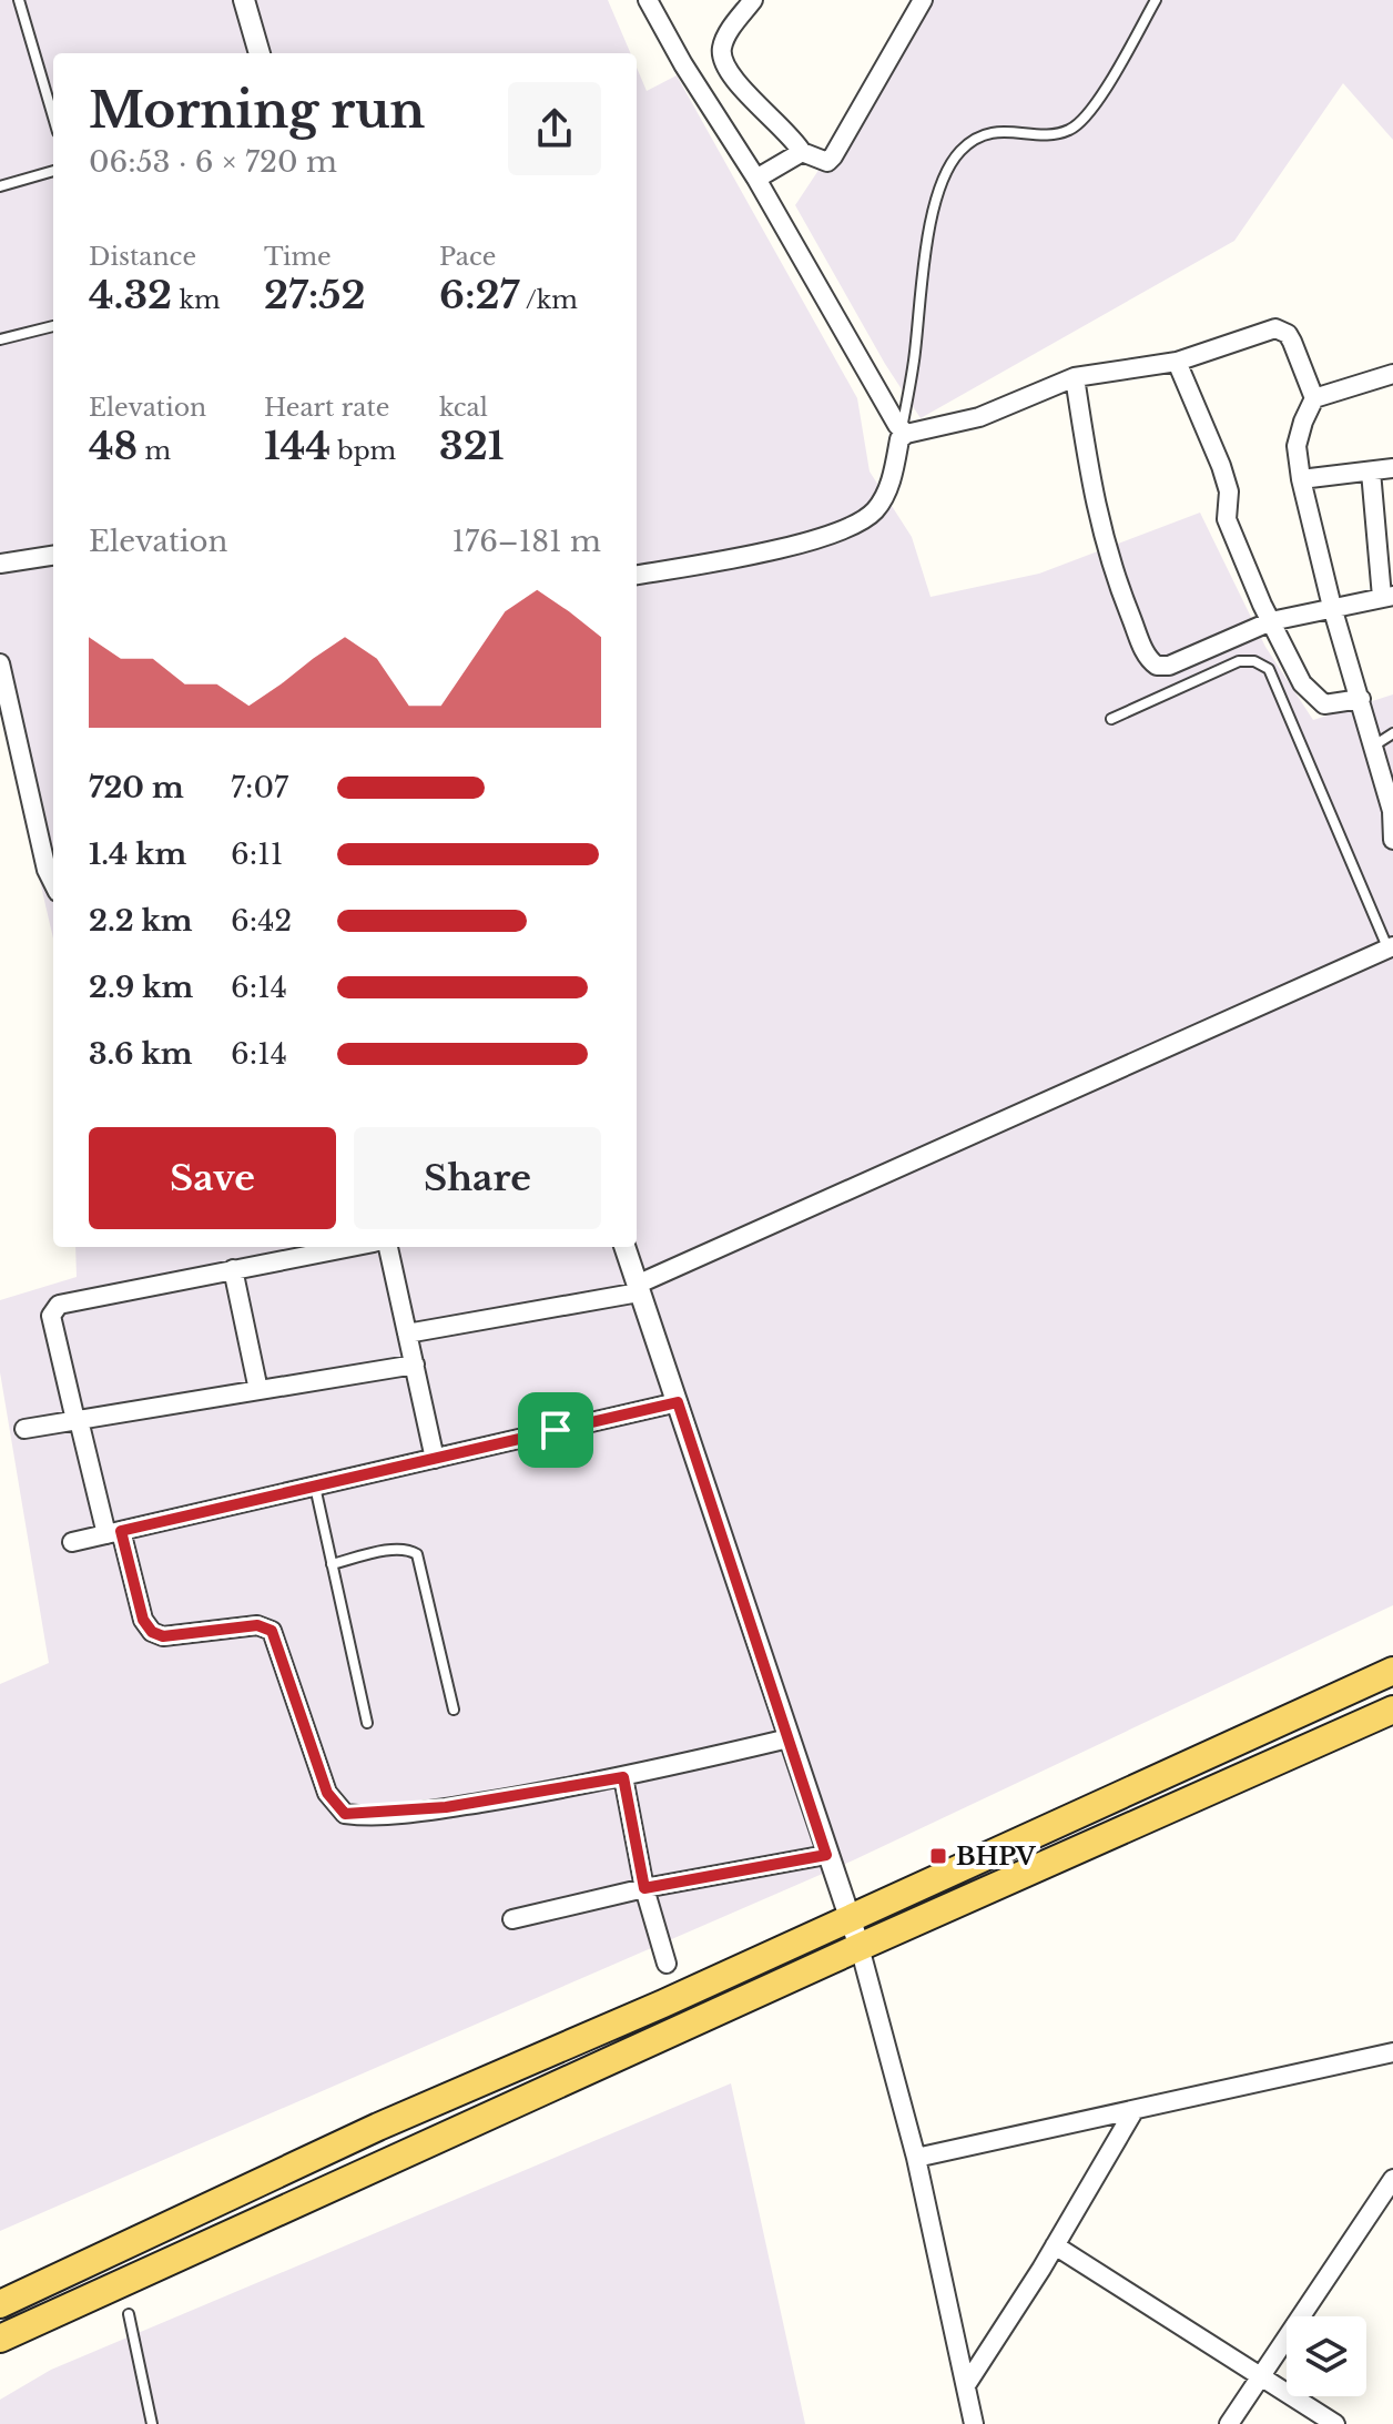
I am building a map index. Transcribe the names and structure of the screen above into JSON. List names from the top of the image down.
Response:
{
  "places": {
    "transit": ["BHPV"]
  },
  "page": {
    "heading": ["Morning run", "06:53 · 6 × 720 m"],
    "stats": [
      ["Distance", "4.32 km"],
      ["Time", "27:52"],
      ["Pace", "6:27 /km"],
      ["Elevation", "48 m"],
      ["Heart rate", "144 bpm"],
      ["kcal", "321"]
    ],
    "chart": ["Elevation", "176–181 m"],
    "list": [
      {
        "name": "720 m",
        "note": "7:07"
      },
      {
        "name": "1.4 km",
        "note": "6:11"
      },
      {
        "name": "2.2 km",
        "note": "6:42"
      },
      {
        "name": "2.9 km",
        "note": "6:14"
      },
      {
        "name": "3.6 km",
        "note": "6:14"
      }
    ],
    "buttons": ["Save", "Share"]
  }
}
